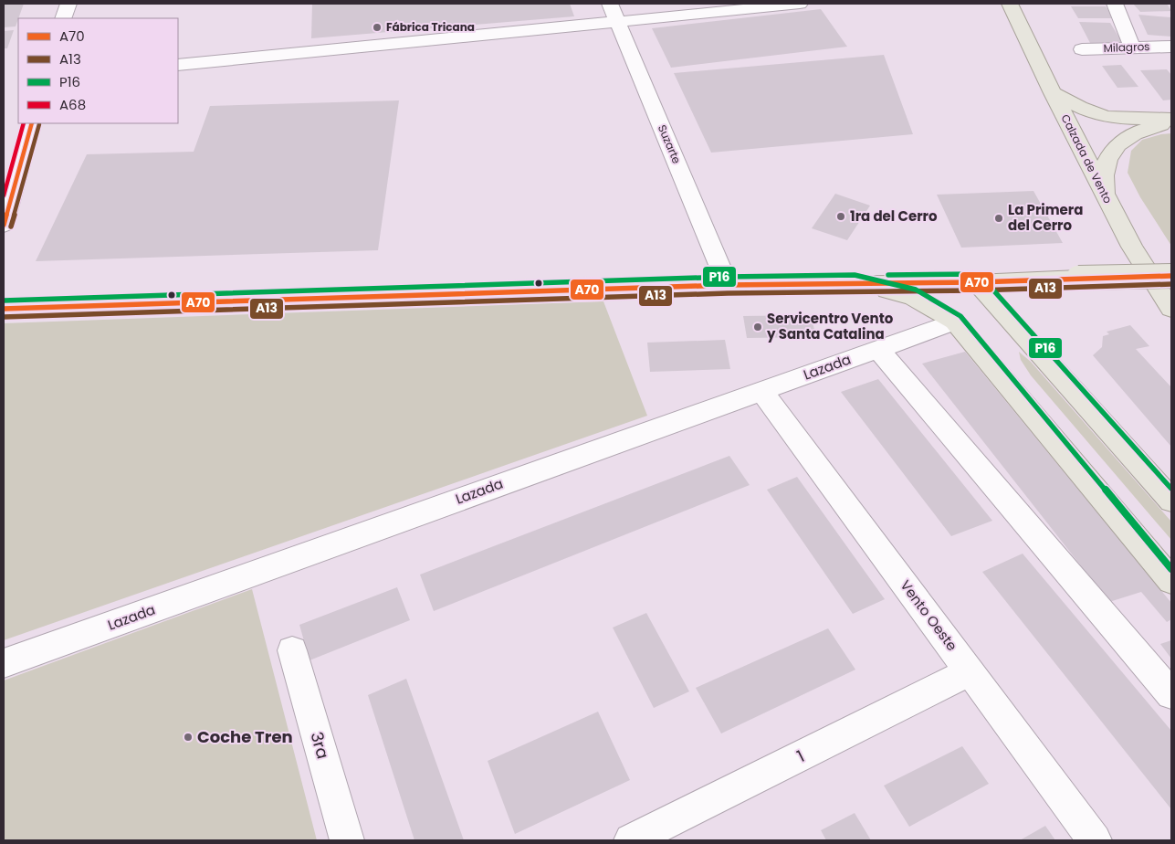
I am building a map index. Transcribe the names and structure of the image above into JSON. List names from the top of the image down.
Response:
{
  "streets": {
    "main road": ["Calzada de Vento"],
    "street": [
      "Milagros",
      "Suzarte",
      "Lazada",
      "Vento Oeste",
      "3ra",
      "1"
    ]
  },
  "crossings": [
    ["Lazada", "Vento Oeste"],
    ["Vento Oeste", "1"]
  ],
  "places": [
    "Fábrica Tricana",
    "1ra del Cerro",
    "La Primera del Cerro",
    "Servicentro Vento y Santa Catalina",
    "Coche Tren"
  ],
  "lines": [
    "transit line A70",
    "transit line A68",
    "transit line A13",
    "transit line P16"
  ],
  "legend": [
    "A70",
    "A13",
    "P16",
    "A68"
  ]
}
